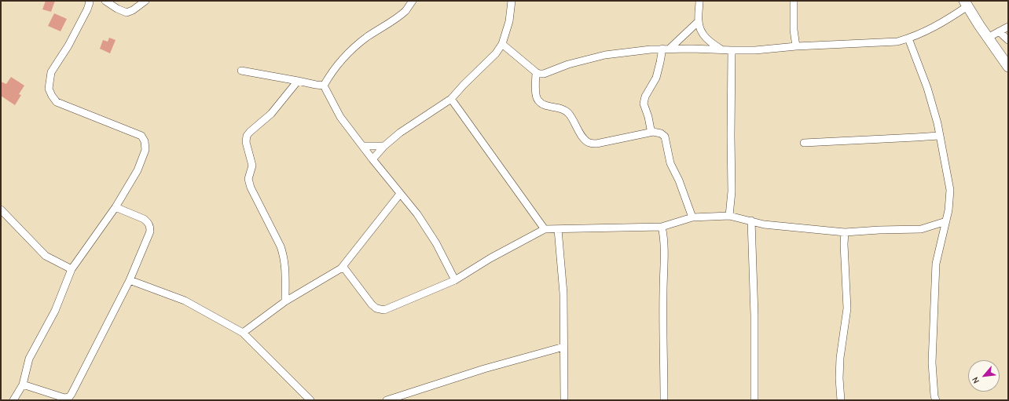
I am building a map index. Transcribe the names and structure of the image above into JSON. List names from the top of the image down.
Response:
{
  "north": "bottom left"
}
